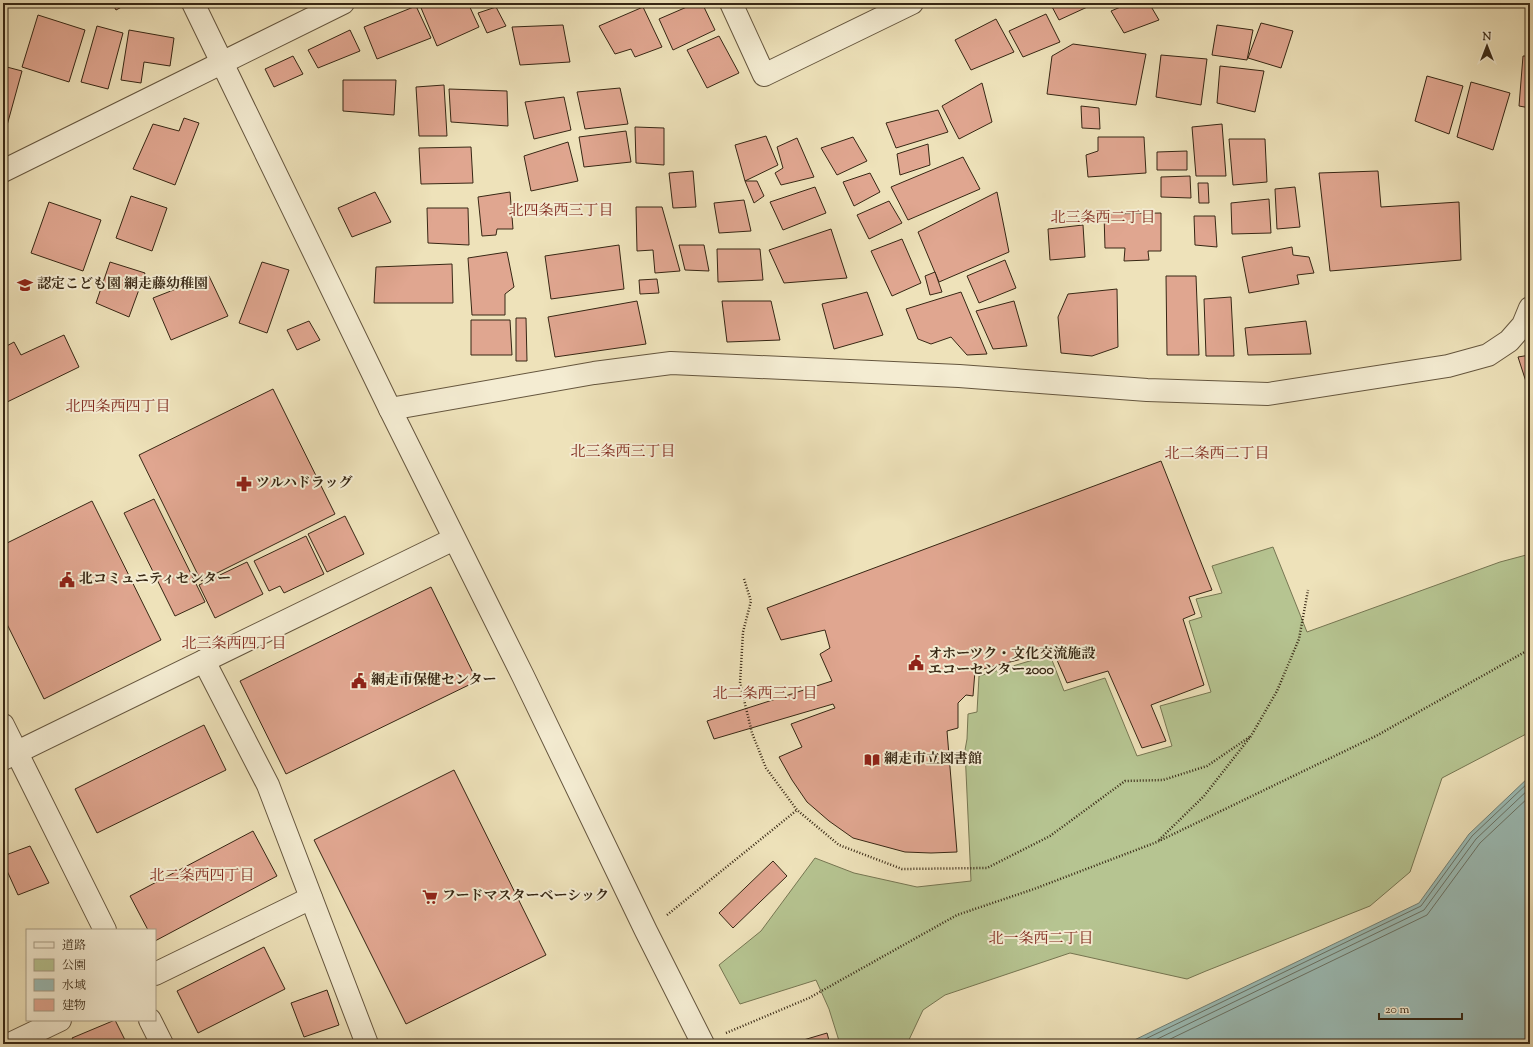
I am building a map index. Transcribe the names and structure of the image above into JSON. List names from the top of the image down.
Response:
{
  "districts": [
    "北四条西三丁目",
    "北三条西二丁目",
    "北四条西四丁目",
    "北三条西三丁目",
    "北二条西二丁目",
    "北三条西四丁目",
    "北二条西三丁目",
    "北二条西四丁目",
    "北一条西二丁目"
  ],
  "places": {
    "school or university": ["認定こども園 網走藤幼稚園"],
    "pharmacy": ["ツルハドラッグ"],
    "public building": ["北コミュニティセンター", "オホーツク・文化交流施設 エコーセンター2000", "網走市保健センター"],
    "library": ["網走市立図書館"],
    "supermarket": ["フードマスターベーシック"]
  },
  "legend": [
    "道路",
    "公園",
    "水域",
    "建物"
  ],
  "scale_bar": "20 m",
  "north": "top"
}
